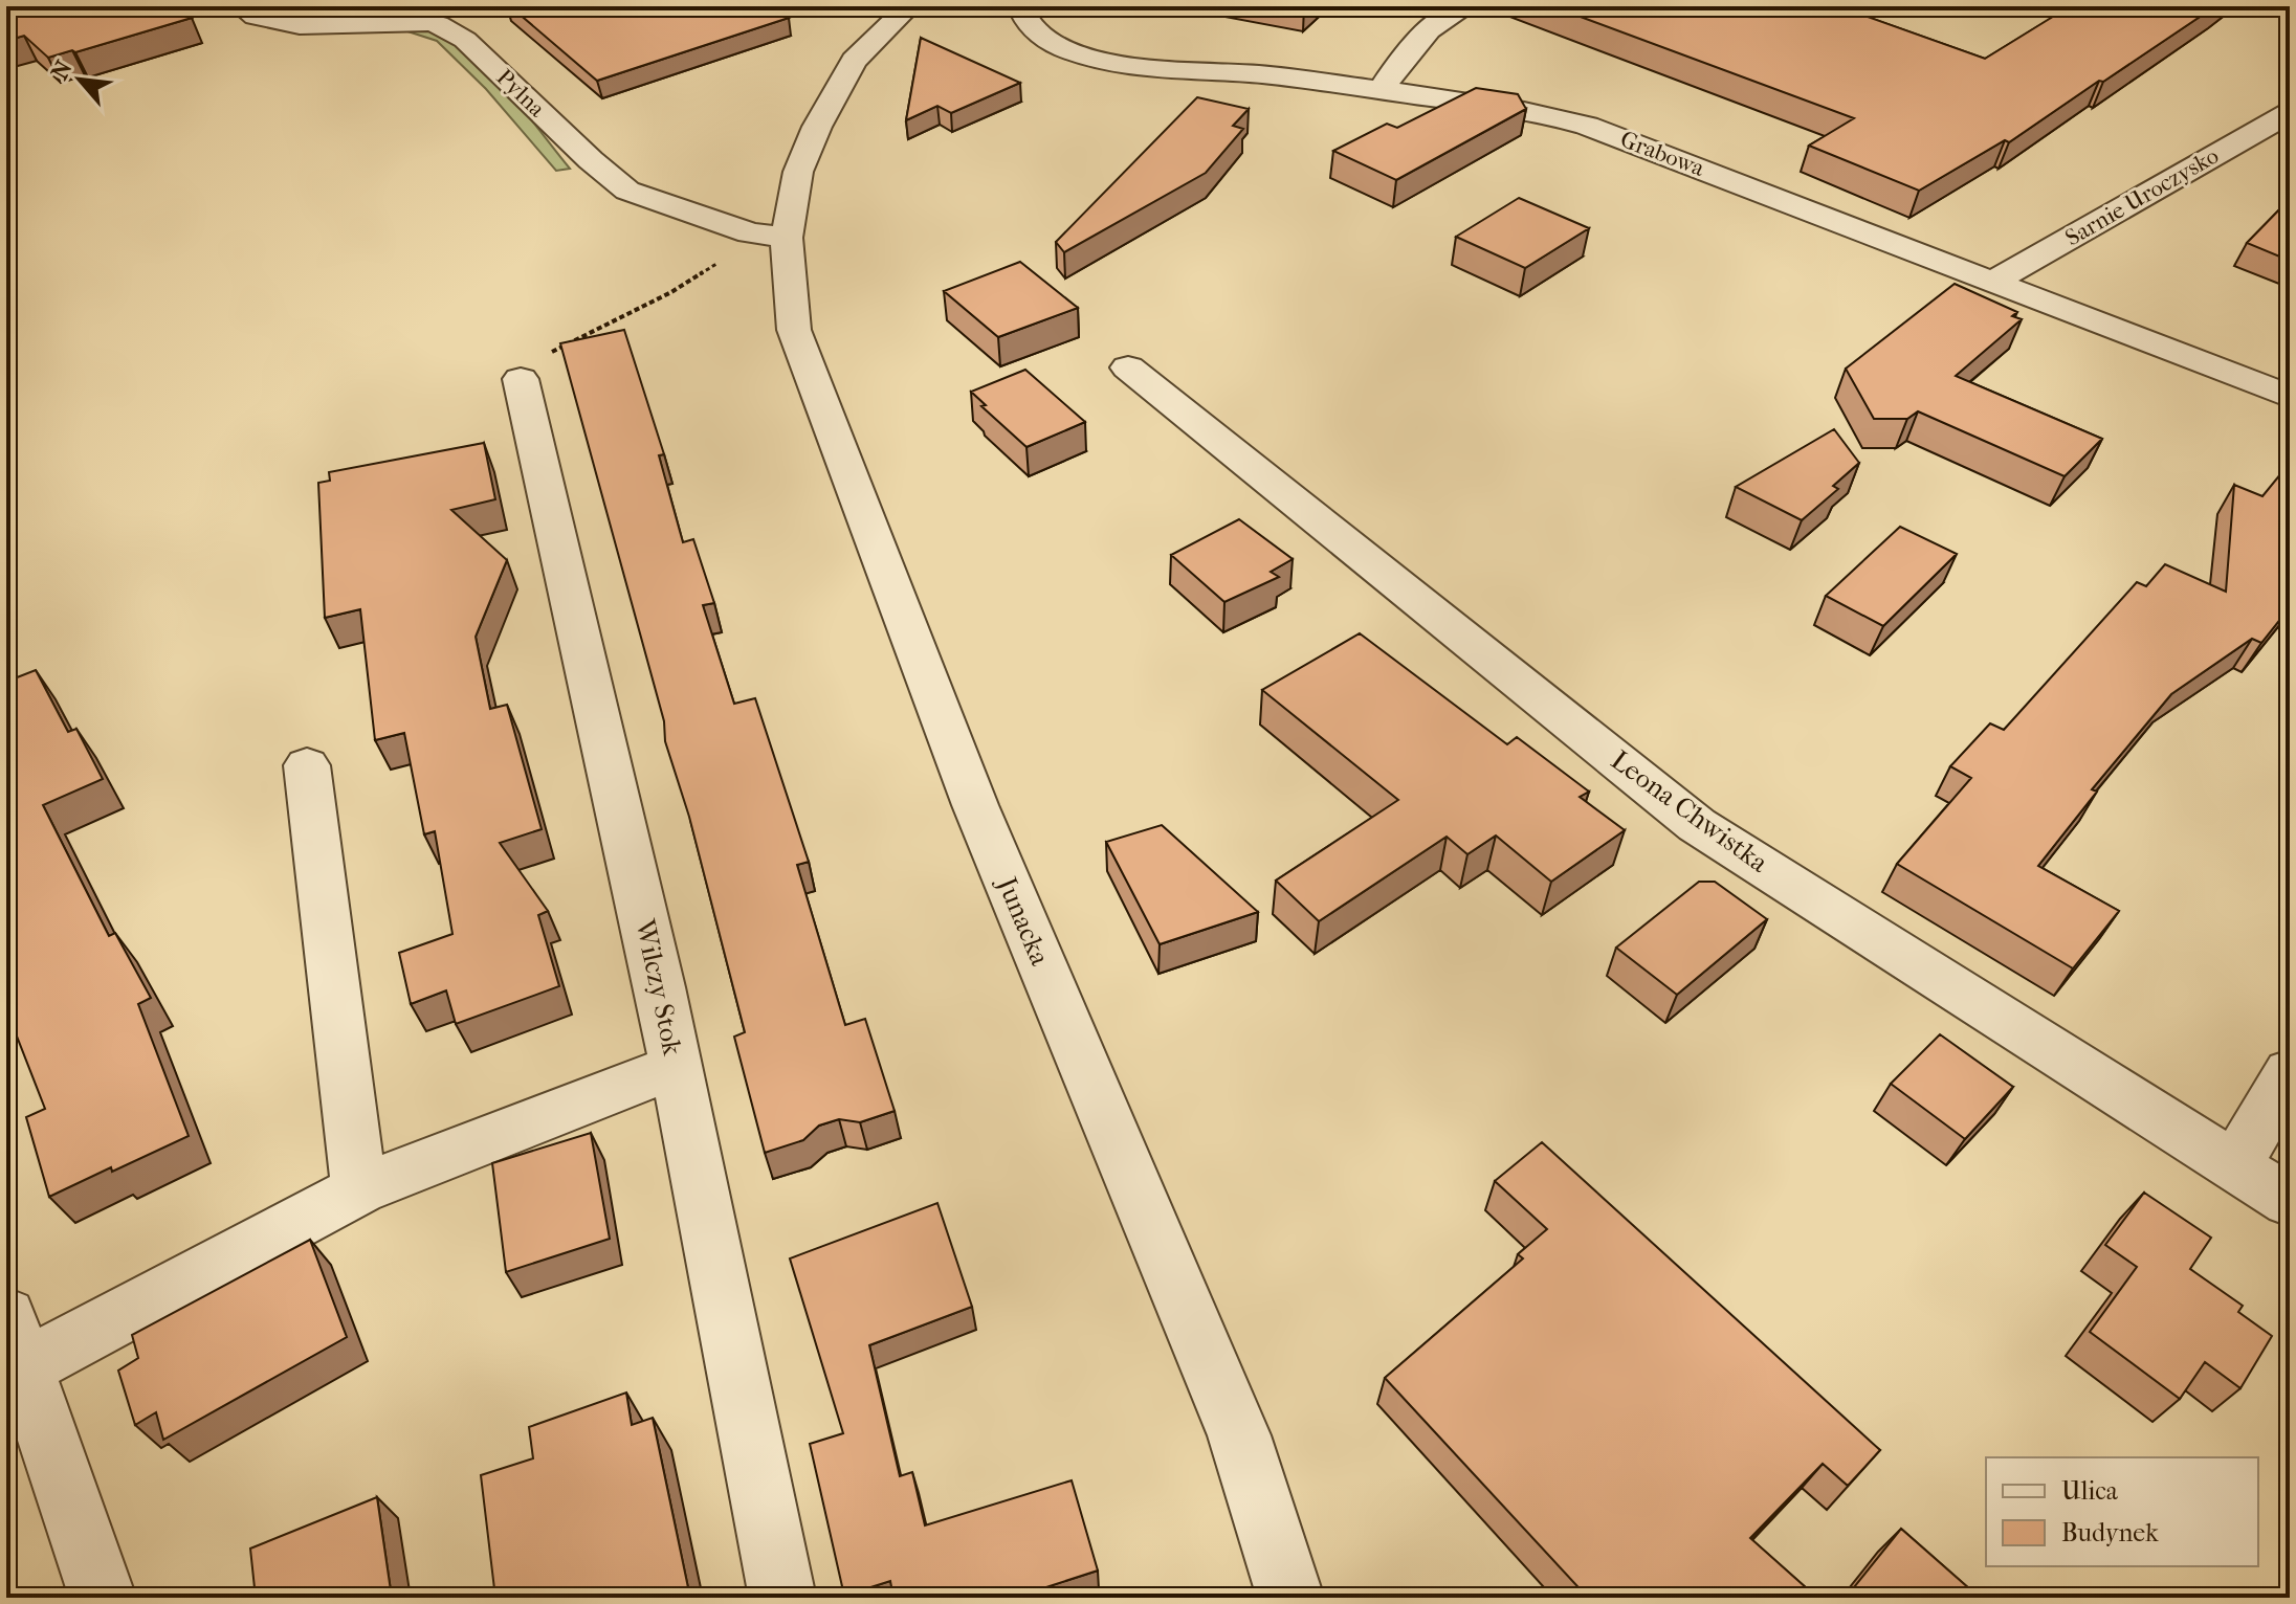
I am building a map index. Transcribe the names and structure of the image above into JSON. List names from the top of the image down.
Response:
{
  "streets": {
    "street": [
      "Pylna",
      "Grabowa",
      "Sarnie Uroczysko",
      "Leona Chwistka",
      "Junacka",
      "Wilczy Stok"
    ]
  },
  "crossings": [
    ["Pylna", "Junacka"],
    ["Grabowa", "Sarnie Uroczysko"]
  ],
  "legend": ["Ulica", "Budynek"],
  "north": "top left"
}
